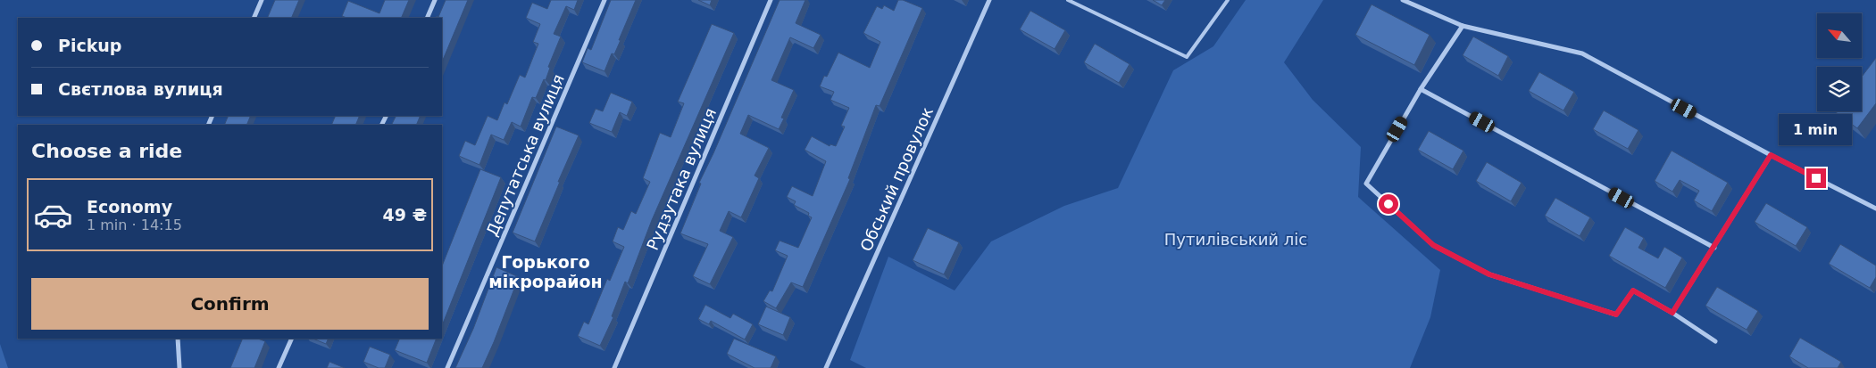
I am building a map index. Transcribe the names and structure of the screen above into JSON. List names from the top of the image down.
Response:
{
  "streets": {
    "street": ["Депутатська вулиця", "Рудзутака вулиця", "Обський провулок"]
  },
  "districts": ["Горького мікрорайон"],
  "parks": ["Путилівський ліс"],
  "north": "top left",
  "page": {
    "banner": ["Pickup", "Свєтлова вулиця"],
    "bubble": "1 min",
    "heading": "Choose a ride",
    "list": [
      {
        "name": "Economy",
        "note": "1 min · 14:15",
        "value": "49 ₴"
      }
    ],
    "buttons": "Confirm"
  }
}
